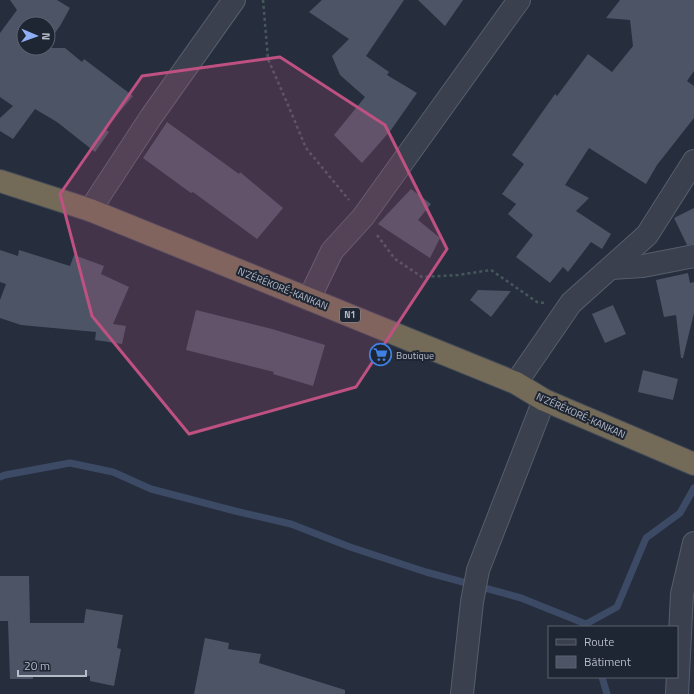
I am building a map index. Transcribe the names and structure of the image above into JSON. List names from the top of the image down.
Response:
{
  "streets": {
    "highway": ["N'ZÉRÉKORÉ-KANKAN", "N1"]
  },
  "places": {
    "supermarket": ["Boutique"]
  },
  "legend": ["Route", "Bâtiment"],
  "scale_bar": "20 m",
  "north": "right"
}
